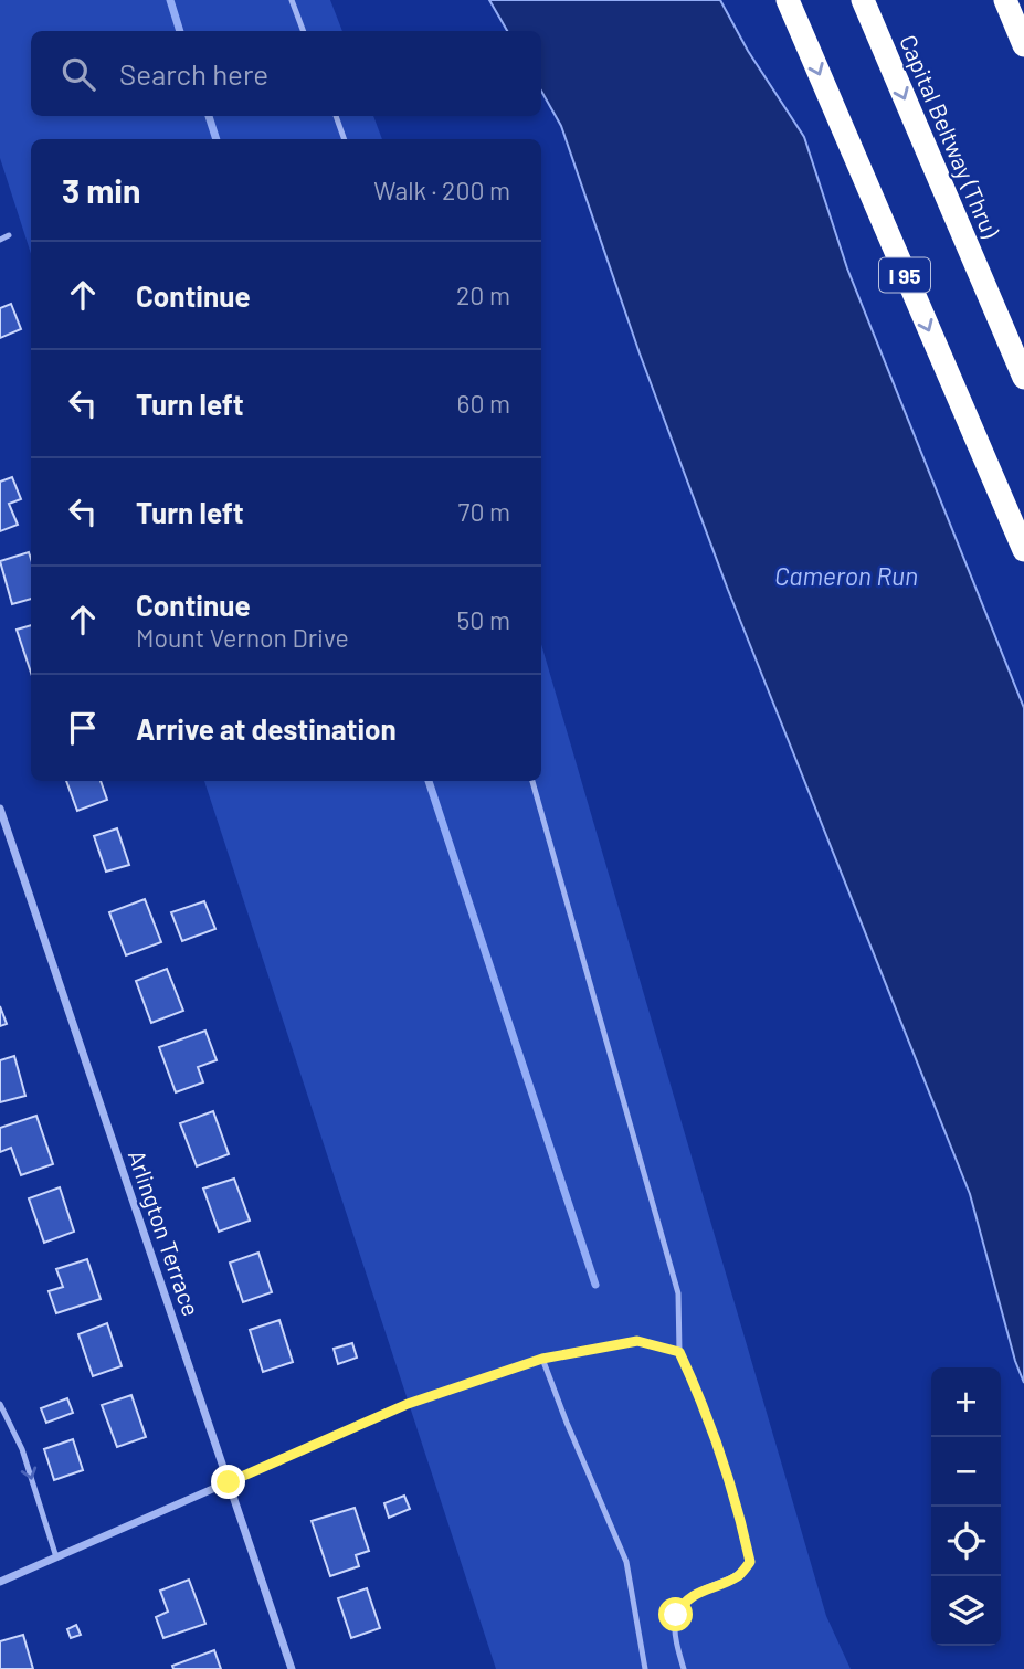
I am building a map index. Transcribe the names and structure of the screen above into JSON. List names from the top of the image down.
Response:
{
  "streets": {
    "highway": ["Capital Beltway (Thru)", "I 95"],
    "street": ["Arlington Terrace"]
  },
  "water": ["Cameron Run"],
  "page": {
    "search": "Search here",
    "heading": ["3 min", "Walk · 200 m"],
    "list": [
      ["Continue", "20 m"],
      ["Turn left", "60 m"],
      ["Turn left", "70 m"],
      ["Continue", "Mount Vernon Drive", "50 m"],
      "Arrive at destination"
    ],
    "map_buttons": ["+", "−"]
  }
}
